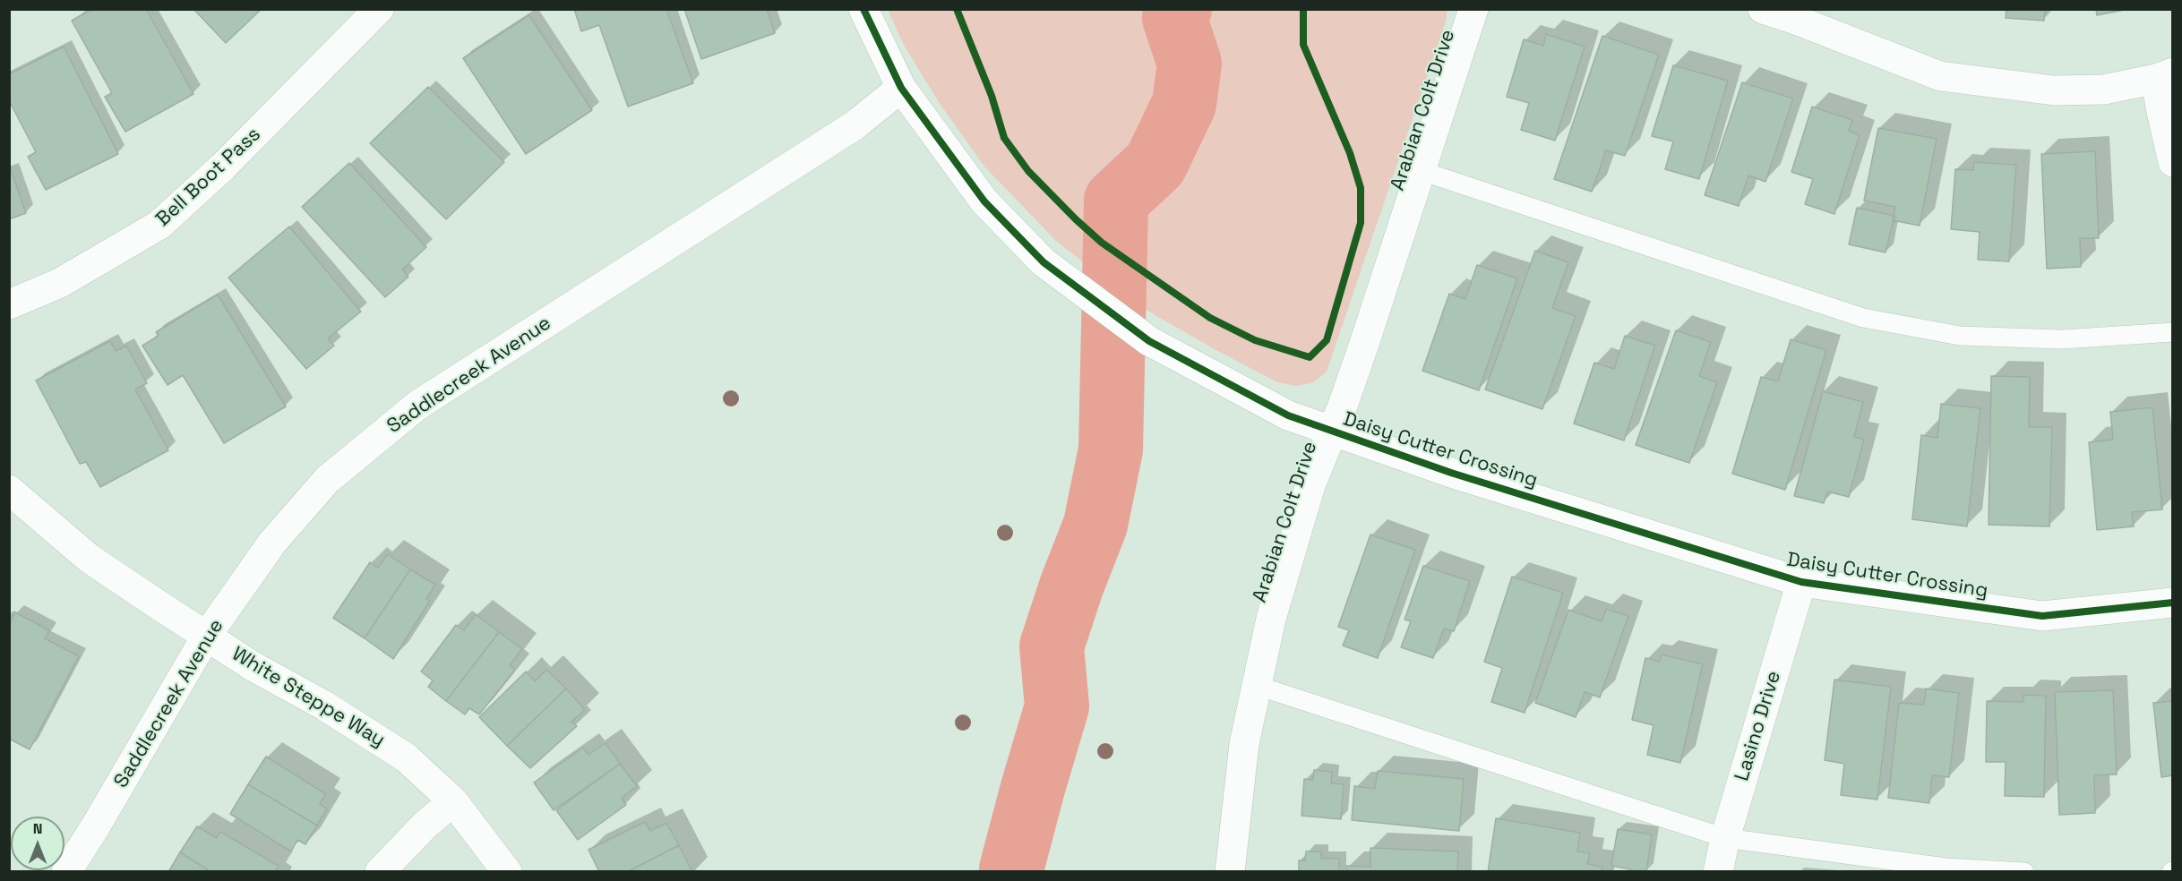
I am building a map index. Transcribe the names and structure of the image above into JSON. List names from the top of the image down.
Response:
{
  "streets": {
    "street": [
      "Arabian Colt Drive",
      "Bell Boot Pass",
      "Saddlecreek Avenue",
      "Daisy Cutter Crossing",
      "White Steppe Way",
      "Lasino Drive"
    ]
  },
  "crossings": [
    ["Arabian Colt Drive", "Daisy Cutter Crossing"],
    ["Saddlecreek Avenue", "Daisy Cutter Crossing"],
    ["Saddlecreek Avenue", "White Steppe Way"],
    ["Daisy Cutter Crossing", "Lasino Drive"]
  ],
  "north": "top"
}
